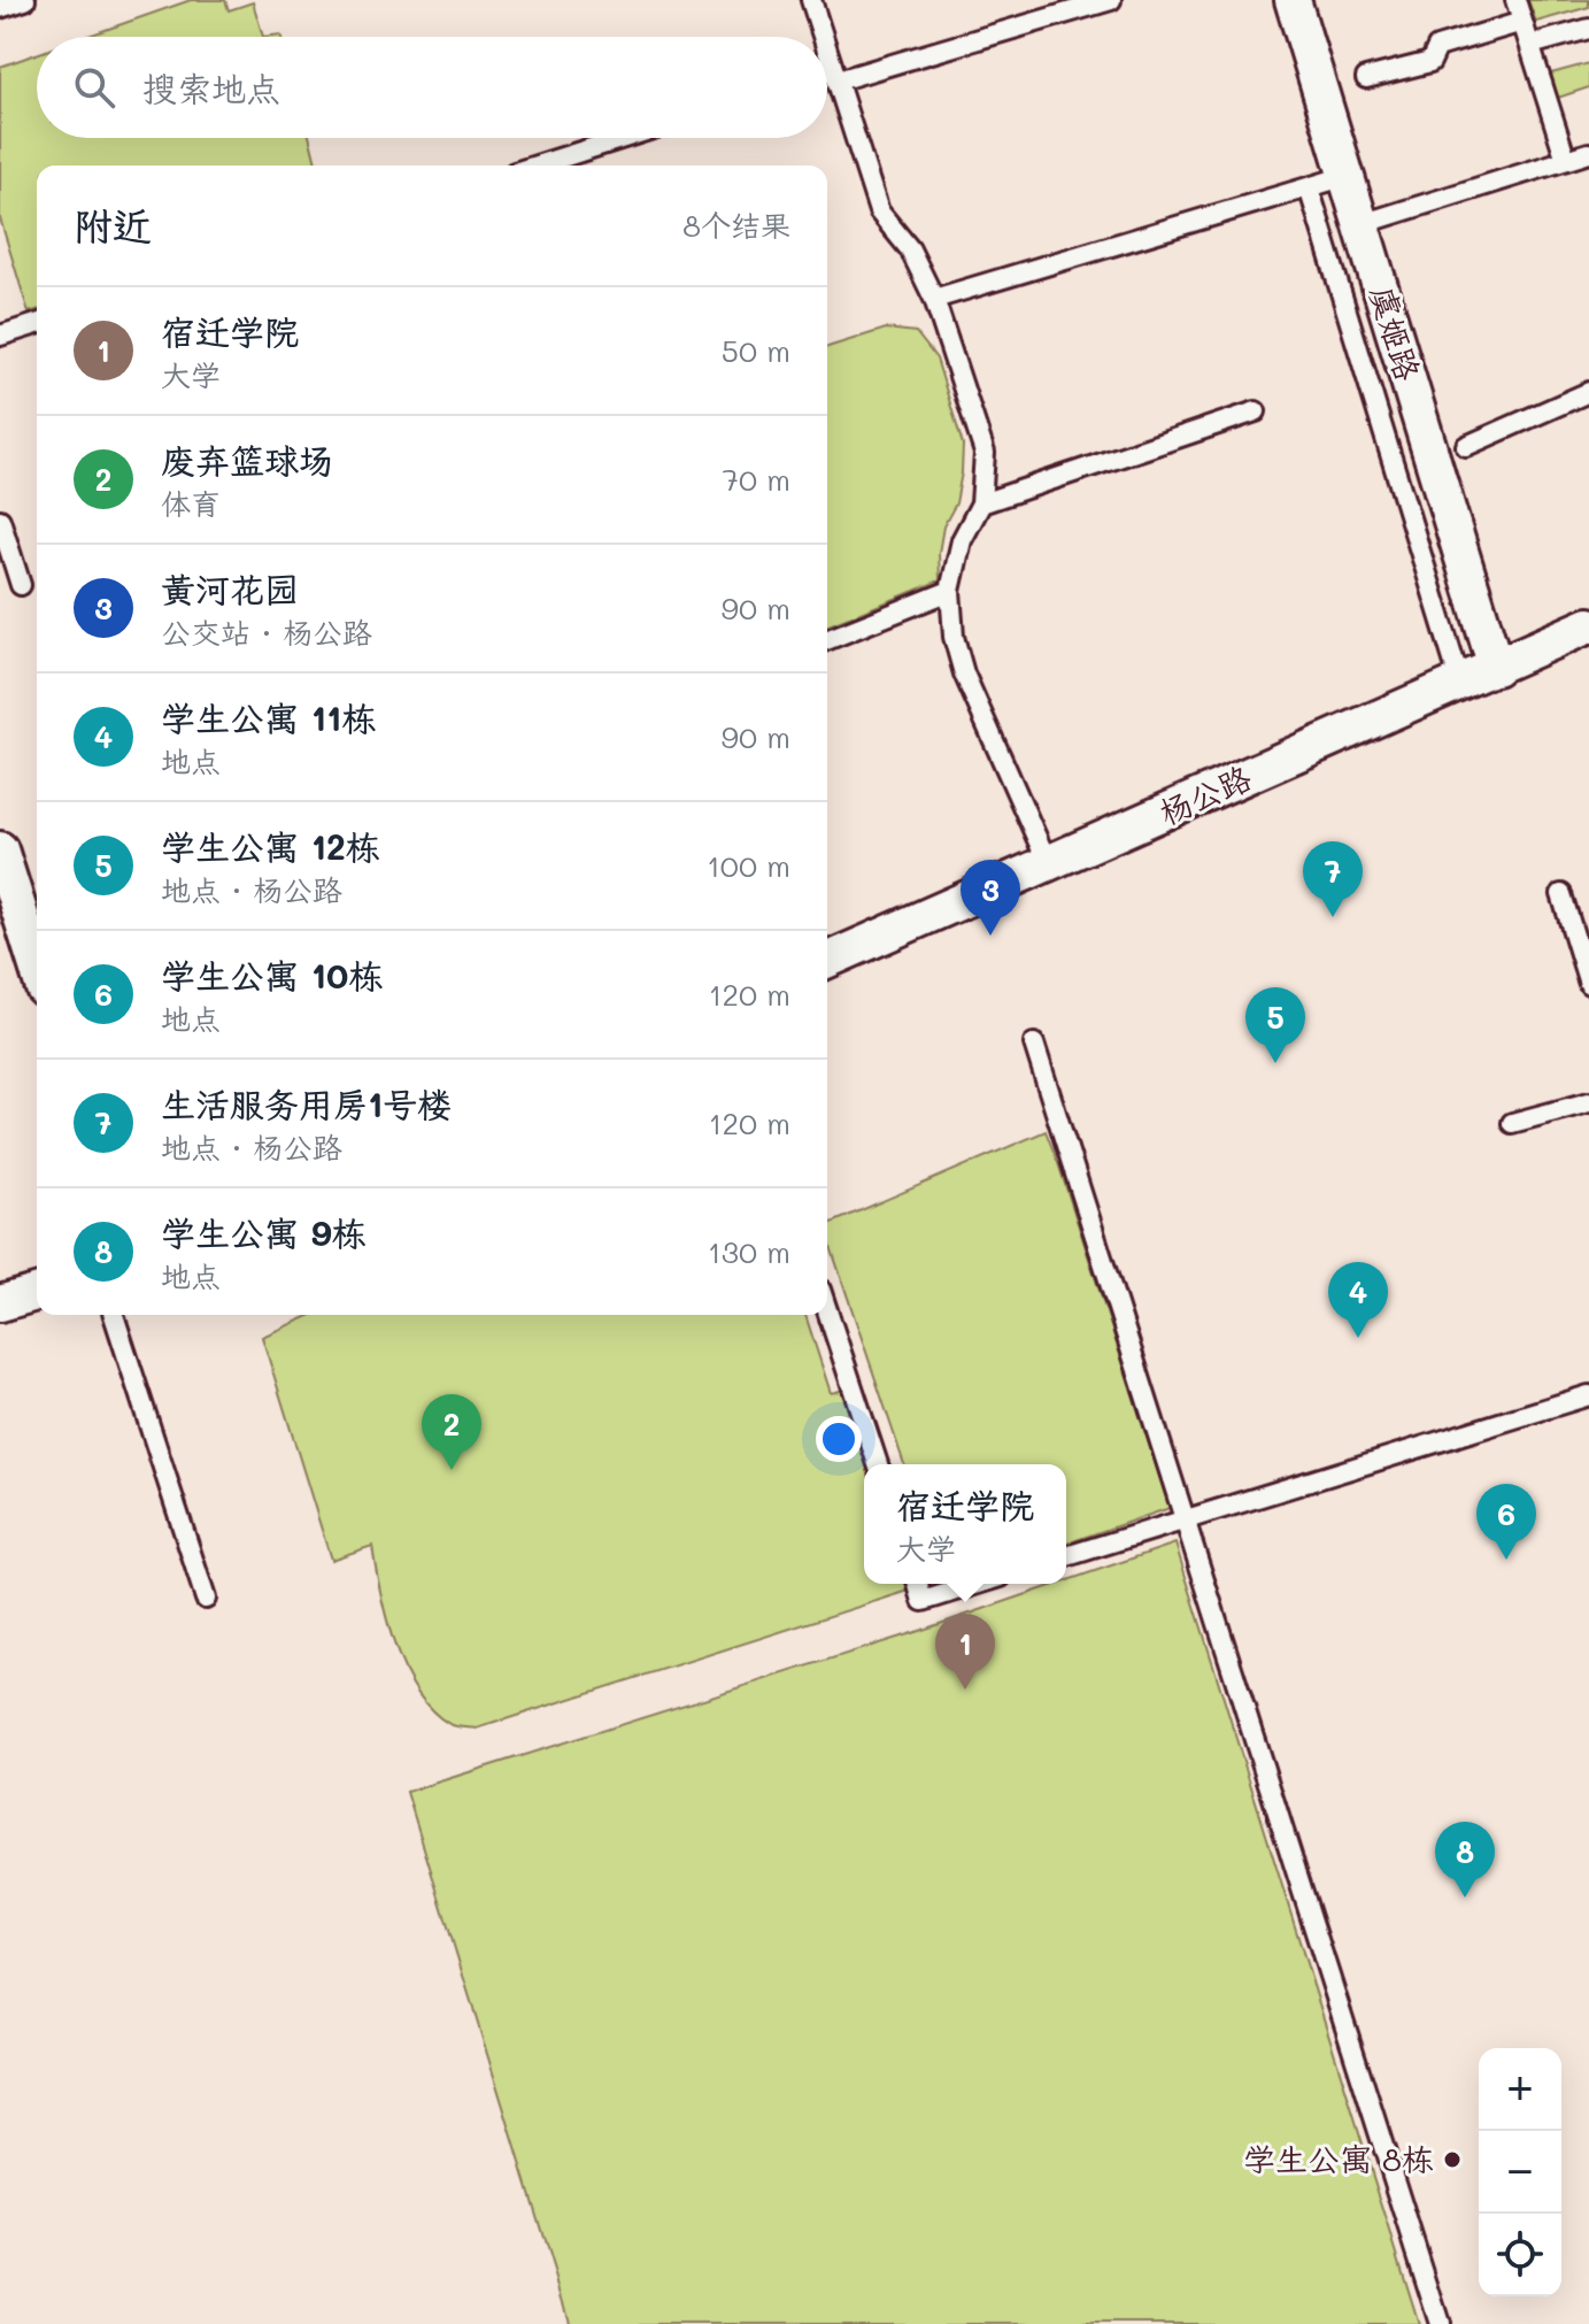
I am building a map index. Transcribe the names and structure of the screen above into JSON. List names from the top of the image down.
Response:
{
  "streets": {
    "street": ["虞姬路", "杨公路"]
  },
  "crossings": [
    ["虞姬路", "杨公路"]
  ],
  "places": ["学生公寓 8栋"],
  "page": {
    "search": "搜索地点",
    "heading": ["附近", "8个结果"],
    "list": [
      {
        "mark": "1",
        "name": "宿迁学院",
        "note": "大学",
        "value": "50 m"
      },
      {
        "mark": "2",
        "name": "废弃篮球场",
        "note": "体育",
        "value": "70 m"
      },
      {
        "mark": "3",
        "name": "黄河花园",
        "note": "公交站 · 杨公路",
        "value": "90 m"
      },
      {
        "mark": "4",
        "name": "学生公寓 11栋",
        "note": "地点",
        "value": "90 m"
      },
      {
        "mark": "5",
        "name": "学生公寓 12栋",
        "note": "地点 · 杨公路",
        "value": "100 m"
      },
      {
        "mark": "6",
        "name": "学生公寓 10栋",
        "note": "地点",
        "value": "120 m"
      },
      {
        "mark": "7",
        "name": "生活服务用房1号楼",
        "note": "地点 · 杨公路",
        "value": "120 m"
      },
      {
        "mark": "8",
        "name": "学生公寓 9栋",
        "note": "地点",
        "value": "130 m"
      }
    ],
    "pins": [
      "7",
      "3",
      "5",
      "4",
      "2",
      "6",
      "1",
      "8"
    ],
    "popup": ["宿迁学院", "大学"],
    "map_buttons": ["+", "−"]
  }
}
